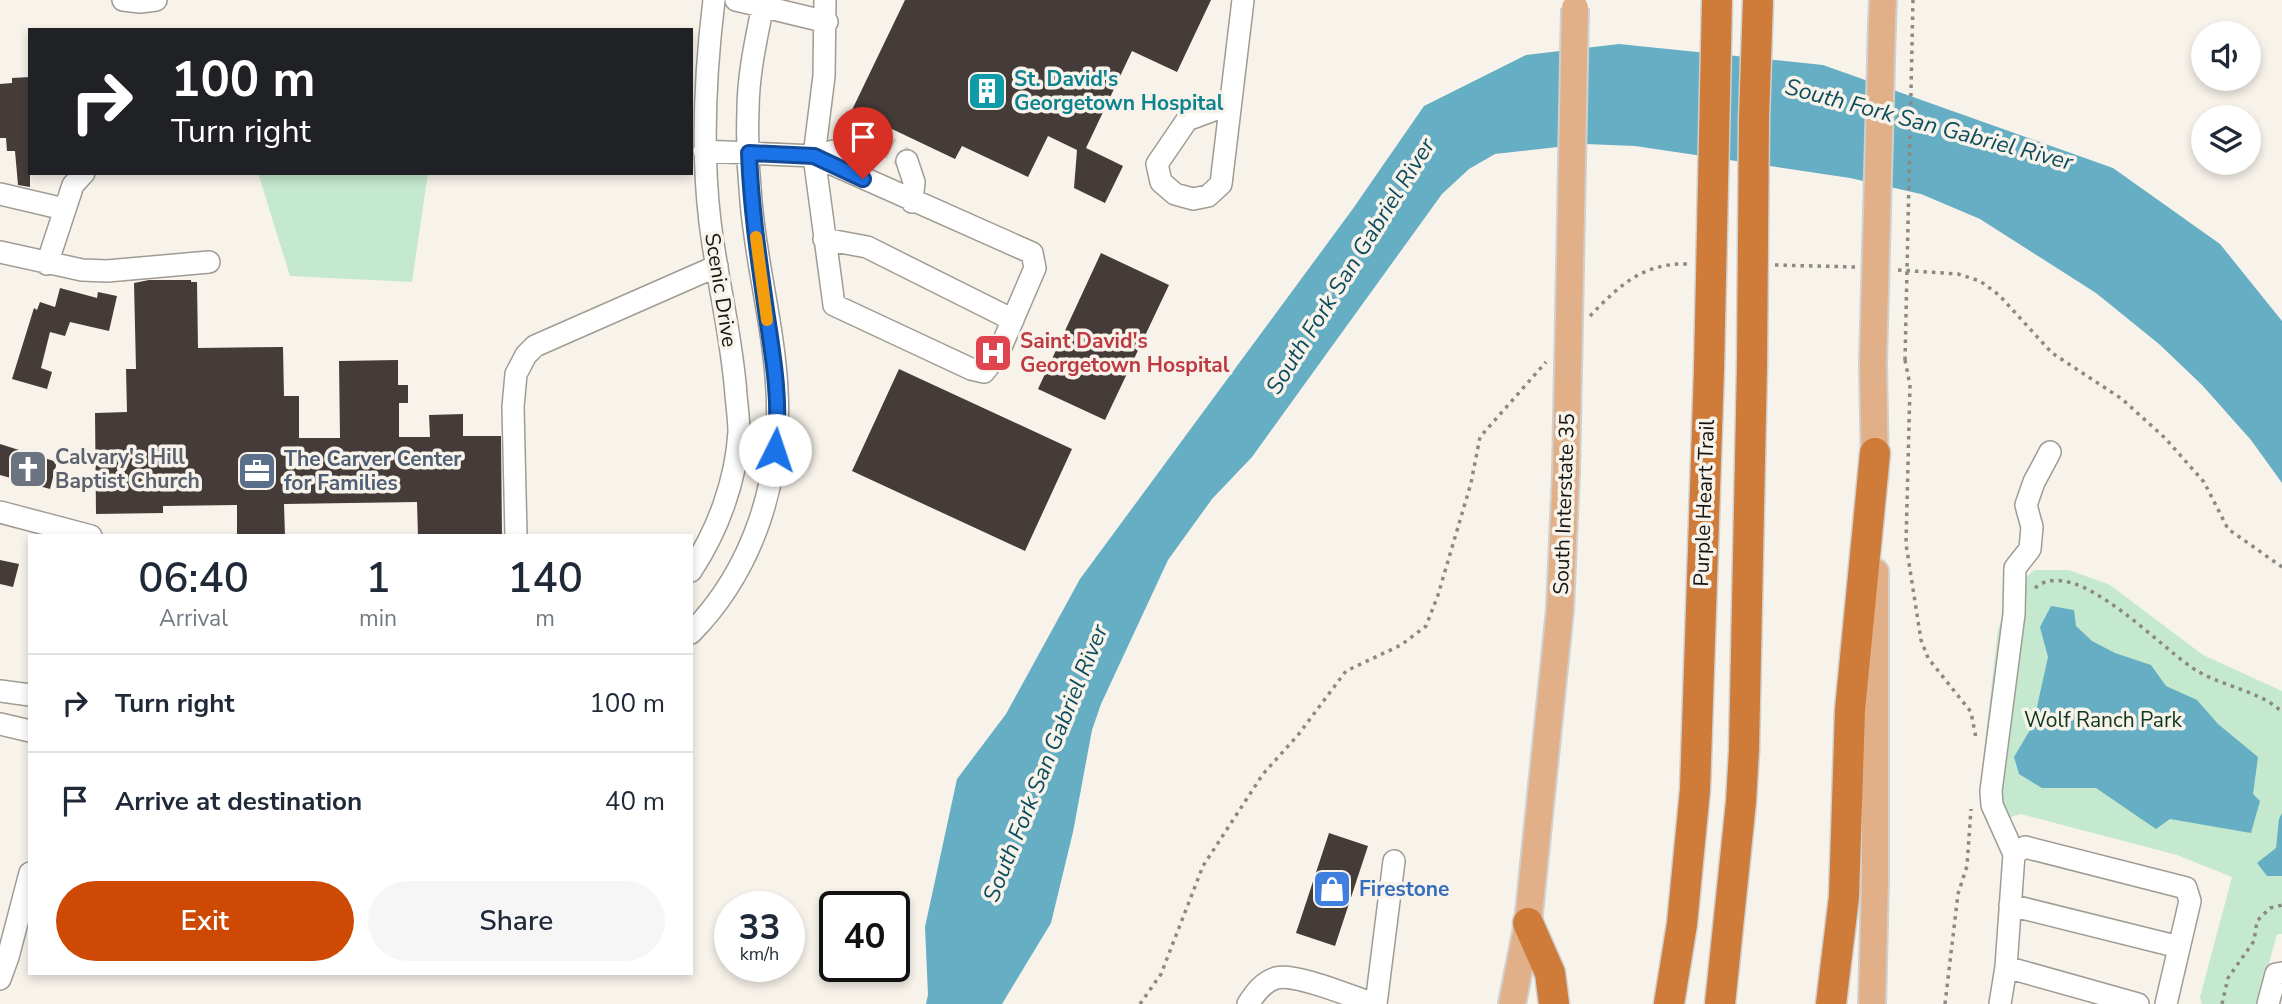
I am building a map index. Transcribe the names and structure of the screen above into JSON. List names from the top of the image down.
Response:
{
  "streets": {
    "highway": ["Purple Heart Trail"],
    "main road": ["South Interstate 35"],
    "street": ["Scenic Drive"]
  },
  "water": ["South Fork San Gabriel River"],
  "parks": ["Wolf Ranch Park"],
  "places": {
    "building": ["St. David's Georgetown Hospital"],
    "hospital": ["Saint David's Georgetown Hospital"],
    "church": ["Calvary's Hill Baptist Church"],
    "office": ["The Carver Center for Families"],
    "shop": ["Firestone"]
  },
  "page": {
    "turn": ["100 m", "Turn right"],
    "eta": [
      "06:40",
      "Arrival",
      "1",
      "min",
      "140",
      "m"
    ],
    "list": [
      {
        "name": "Turn right",
        "value": "100 m"
      },
      {
        "name": "Arrive at destination",
        "value": "40 m"
      }
    ],
    "buttons": ["Exit", "Share"],
    "speed": "33 km/h",
    "limit": "40"
  }
}
